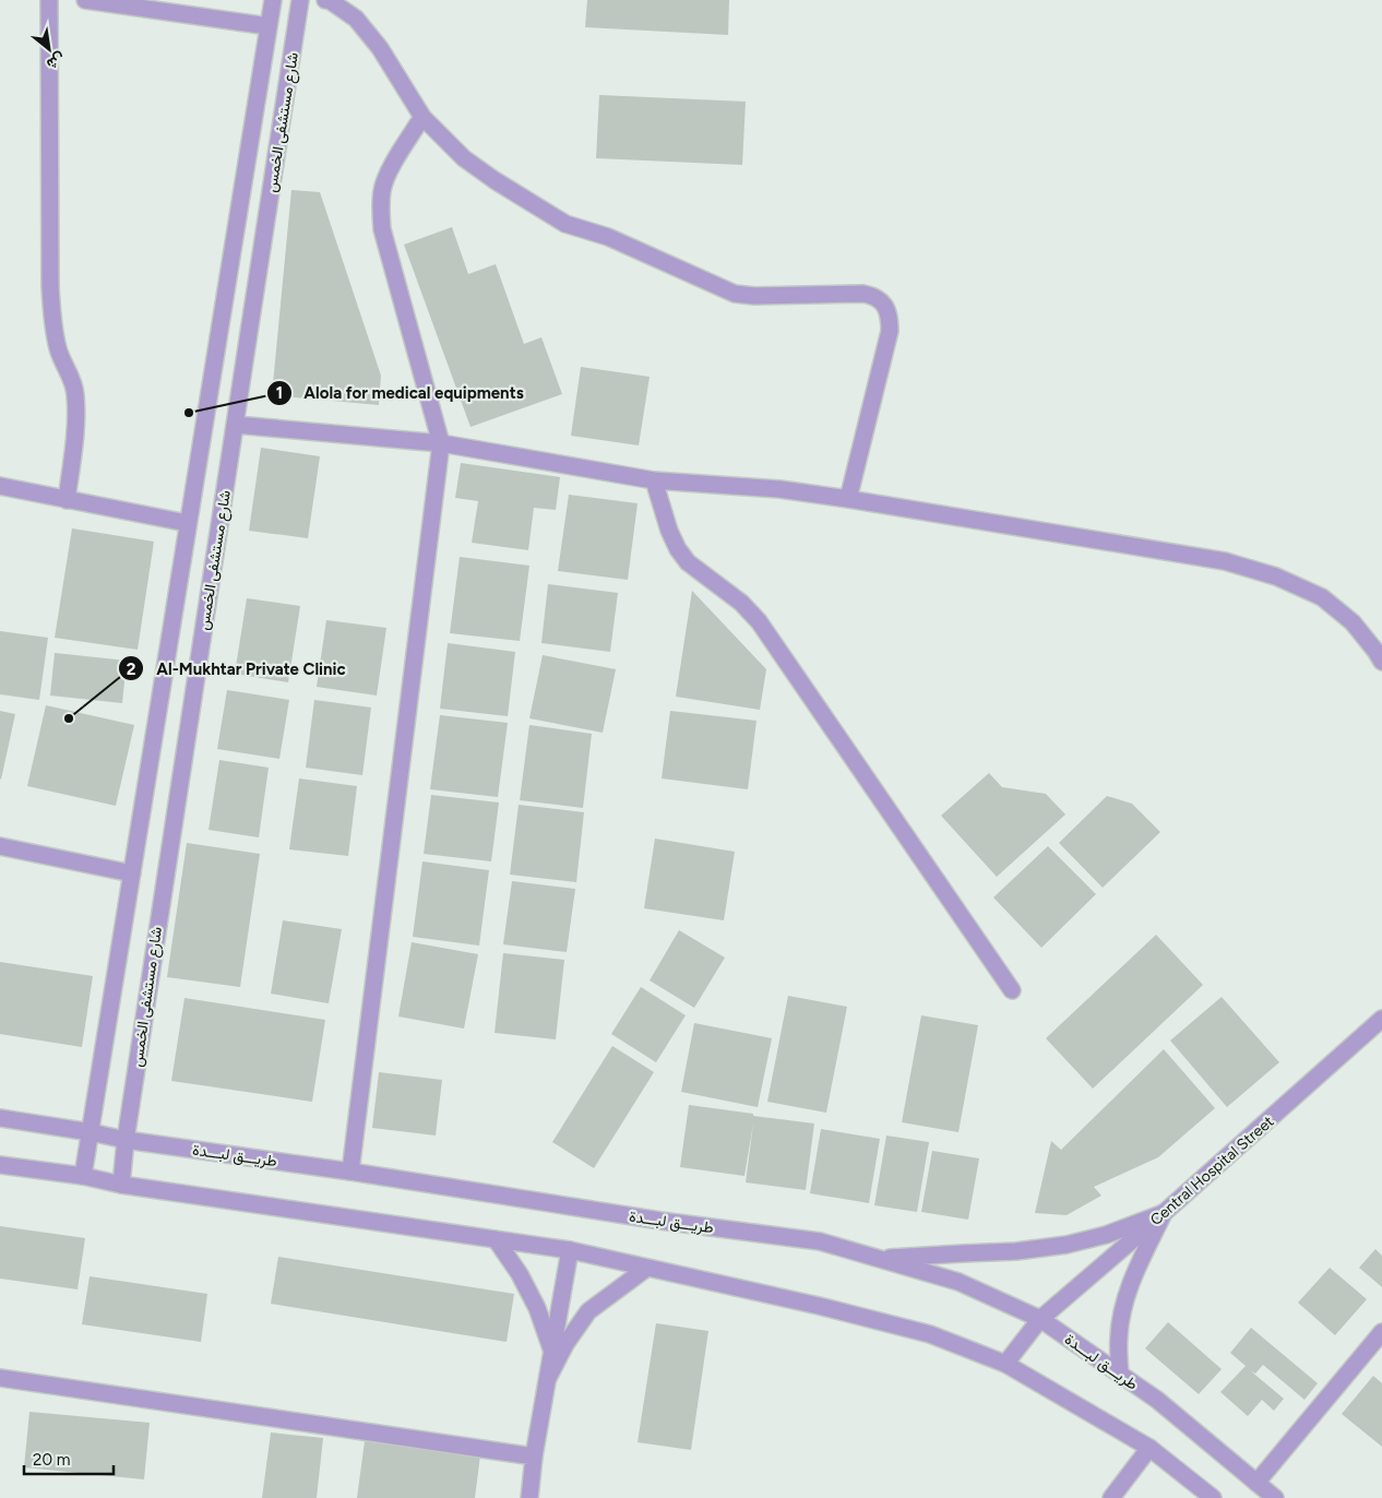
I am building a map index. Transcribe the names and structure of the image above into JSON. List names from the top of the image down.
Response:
{
  "streets": {
    "street": ["شارع مستشفى الخمس", "طريـــق لبـــدة", "Central Hospital Street"]
  },
  "crossings": [
    ["شارع مستشفى الخمس", "طريـــق لبـــدة"],
    ["طريـــق لبـــدة", "Central Hospital Street"]
  ],
  "places": ["Alola for medical equipments", "Al-Mukhtar Private Clinic"],
  "scale_bar": "20 m",
  "north": "bottom right"
}
